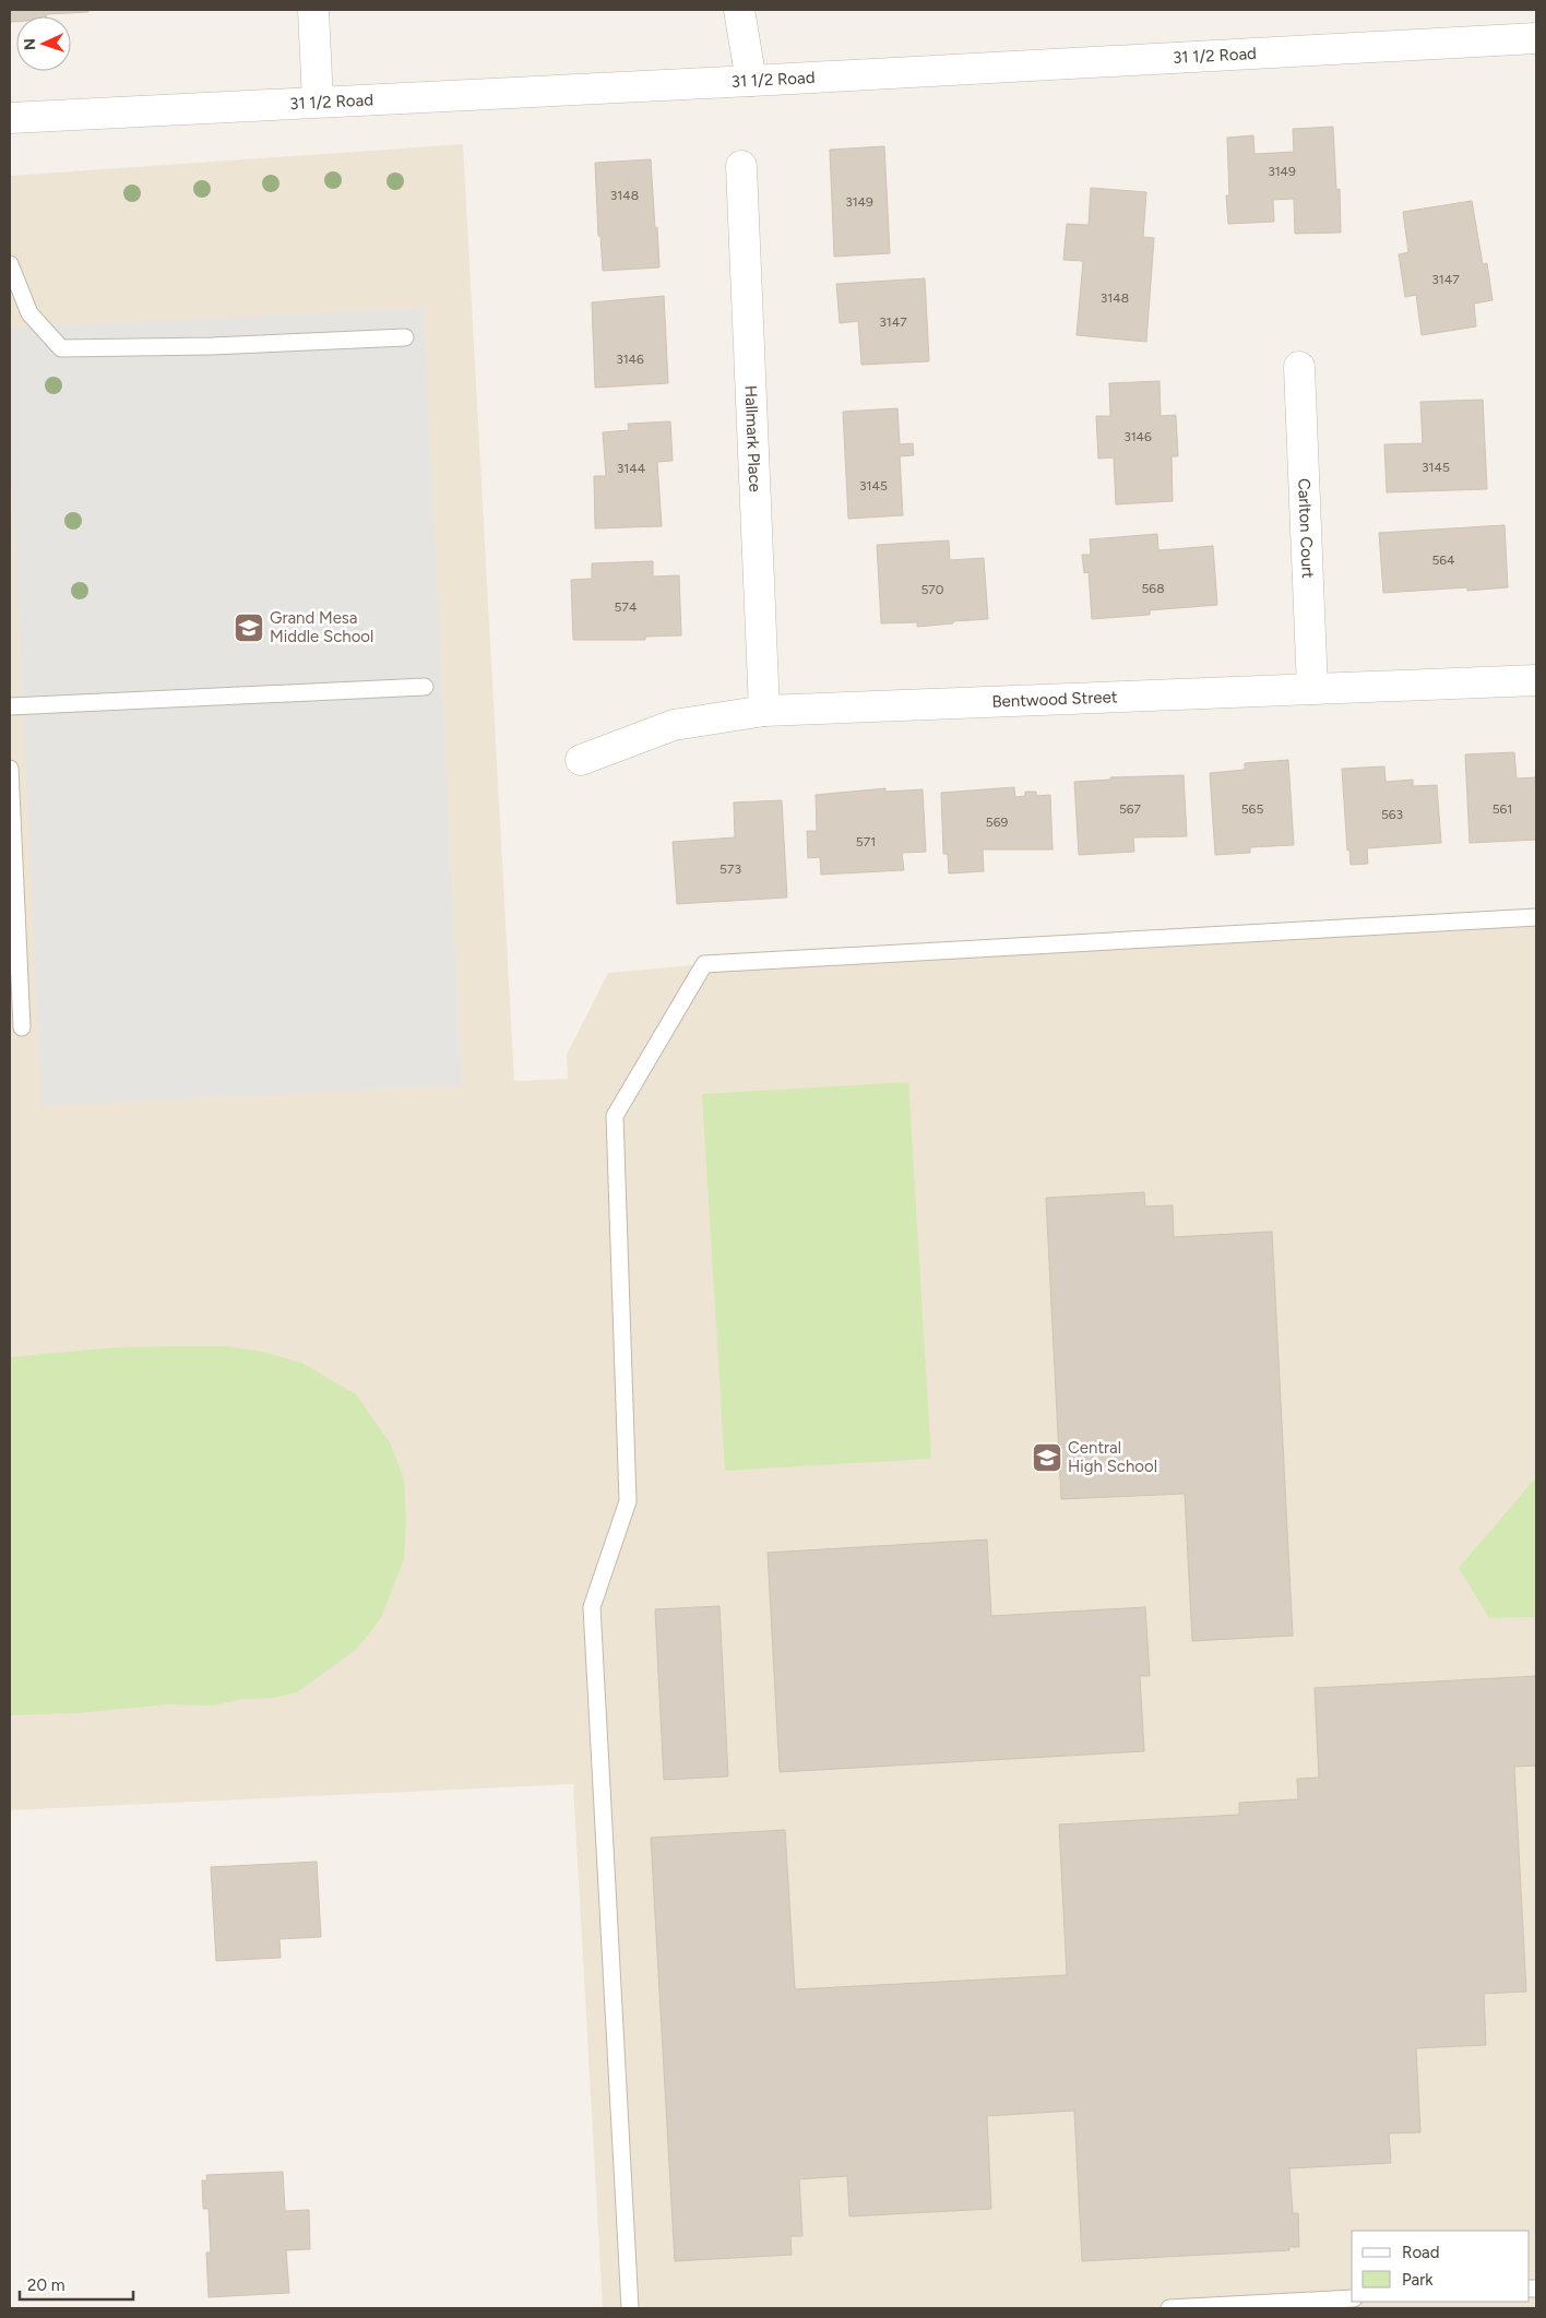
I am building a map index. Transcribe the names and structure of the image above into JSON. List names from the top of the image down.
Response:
{
  "streets": {
    "street": [
      "31 1/2 Road",
      "Hallmark Place",
      "Carlton Court",
      "Bentwood Street"
    ]
  },
  "crossings": [
    ["Hallmark Place", "Bentwood Street"],
    ["Carlton Court", "Bentwood Street"]
  ],
  "places": {
    "school or university": ["Grand Mesa Middle School", "Central High School"]
  },
  "house_numbers": [
    "3149",
    "3148",
    "3149",
    "3147",
    "3148",
    "3147",
    "3146",
    "3146",
    "3145",
    "3144",
    "3145",
    "564",
    "568",
    "570",
    "574",
    "567",
    "565",
    "561",
    "563",
    "569",
    "571",
    "573"
  ],
  "legend": ["Road", "Park"],
  "scale_bar": "20 m",
  "north": "left"
}
